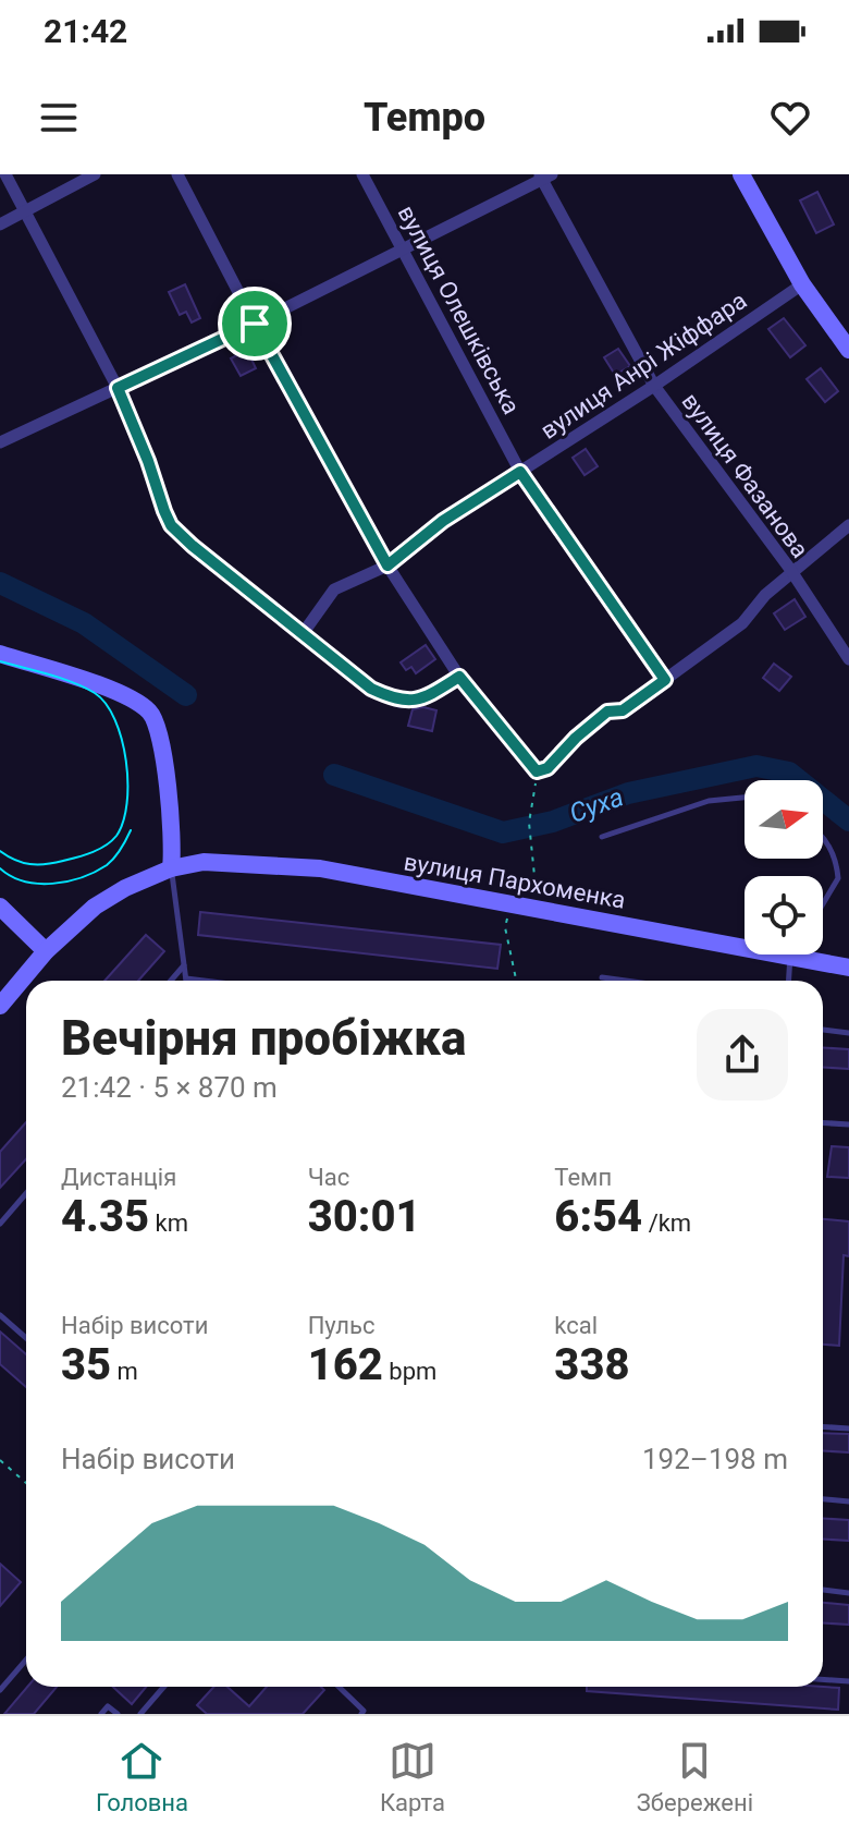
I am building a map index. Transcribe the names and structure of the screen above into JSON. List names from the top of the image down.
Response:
{
  "streets": {
    "street": [
      "вулиця Олешківська",
      "вулиця Анрі Жіффара",
      "вулиця Фазанова",
      "вулиця Пархоменка"
    ]
  },
  "crossings": [
    ["вулиця Олешківська", "вулиця Анрі Жіффара"],
    ["вулиця Анрі Жіффара", "вулиця Фазанова"]
  ],
  "water": ["Суха"],
  "north": "right",
  "page": {
    "status": "21:42",
    "header": "Tempo",
    "heading": ["Вечірня пробіжка", "21:42 · 5 × 870 m"],
    "stats": [
      ["Дистанція", "4.35 km"],
      ["Час", "30:01"],
      ["Темп", "6:54 /km"],
      ["Набір висоти", "35 m"],
      ["Пульс", "162 bpm"],
      ["kcal", "338"]
    ],
    "chart": ["Набір висоти", "192–198 m"],
    "tabs": ["Головна", "Карта", "Збережені"]
  }
}
